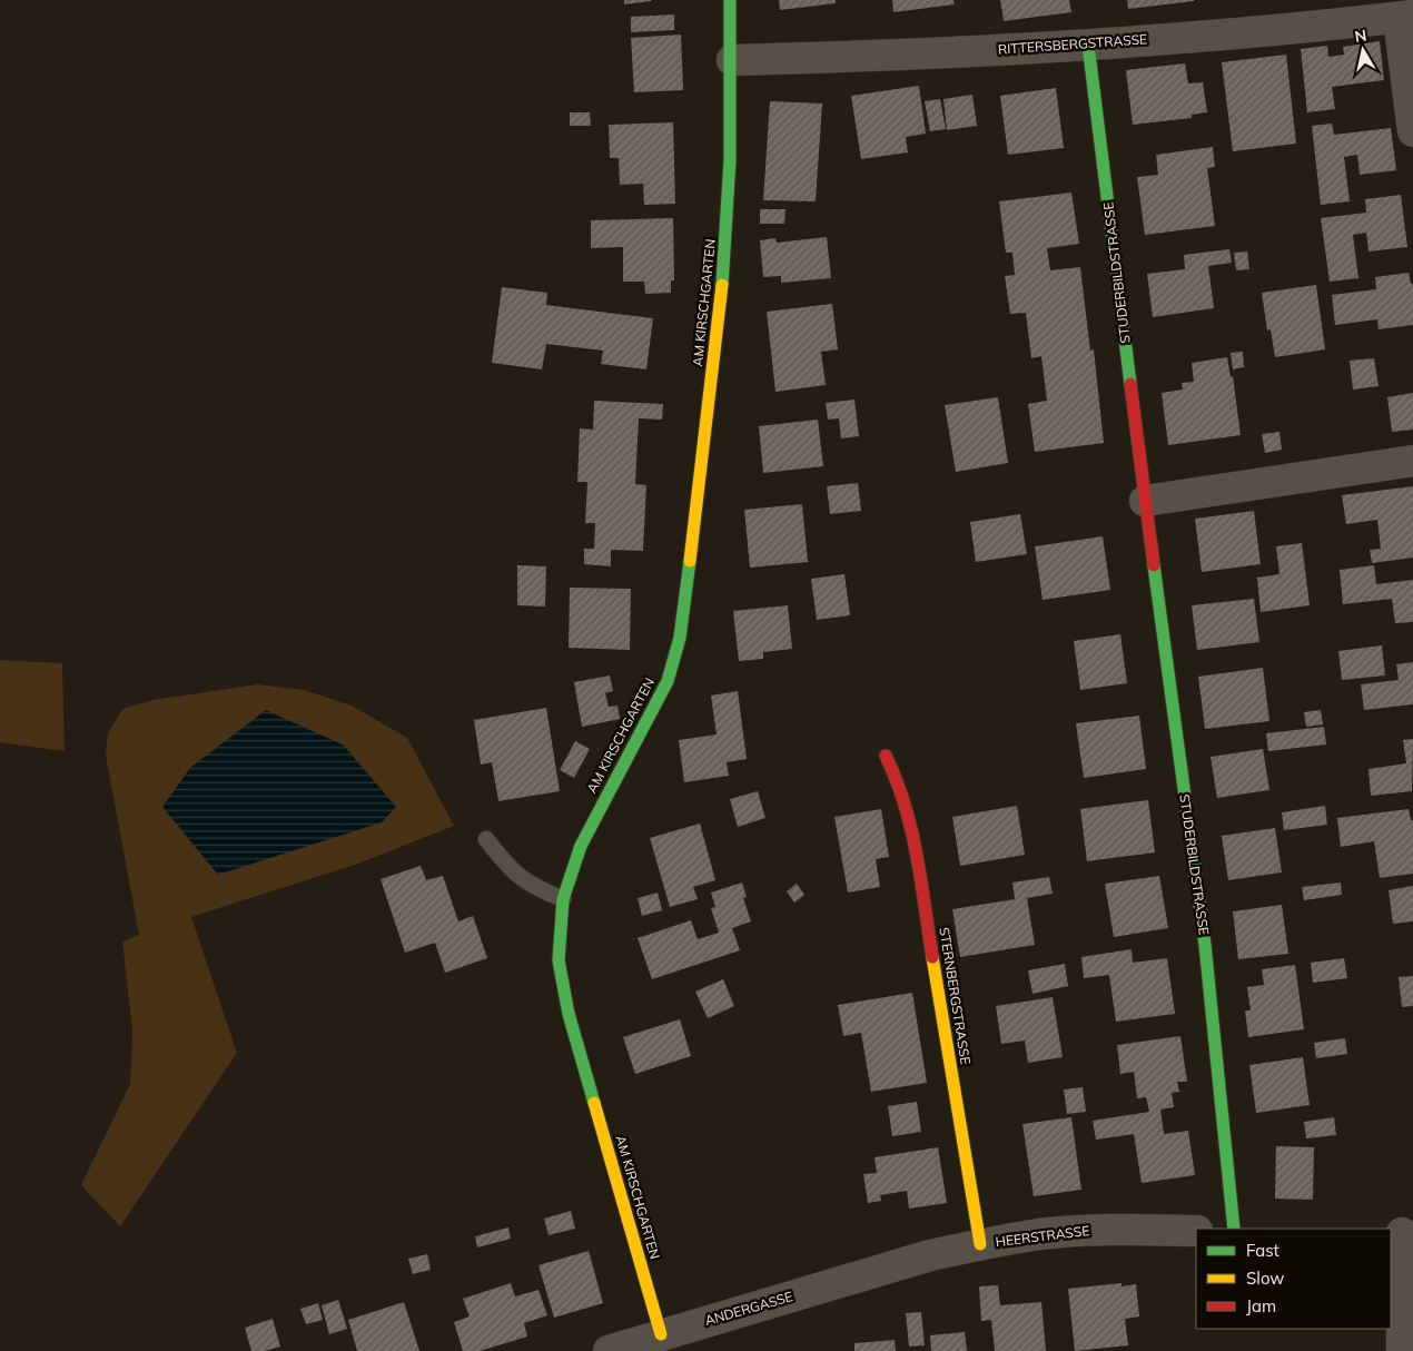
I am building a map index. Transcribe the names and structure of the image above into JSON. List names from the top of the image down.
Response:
{
  "streets": {
    "street": [
      "RITTERSBERGSTRASSE",
      "STUDERBILDSTRASSE",
      "AM KIRSCHGARTEN",
      "STERNBERGSTRASSE",
      "HEERSTRASSE",
      "ANDERGASSE"
    ]
  },
  "crossings": [
    ["RITTERSBERGSTRASSE", "STUDERBILDSTRASSE"],
    ["RITTERSBERGSTRASSE", "AM KIRSCHGARTEN"],
    ["AM KIRSCHGARTEN", "ANDERGASSE"],
    ["STERNBERGSTRASSE", "HEERSTRASSE"],
    ["HEERSTRASSE", "ANDERGASSE"]
  ],
  "legend": ["Fast", "Slow", "Jam"],
  "north": "top"
}
